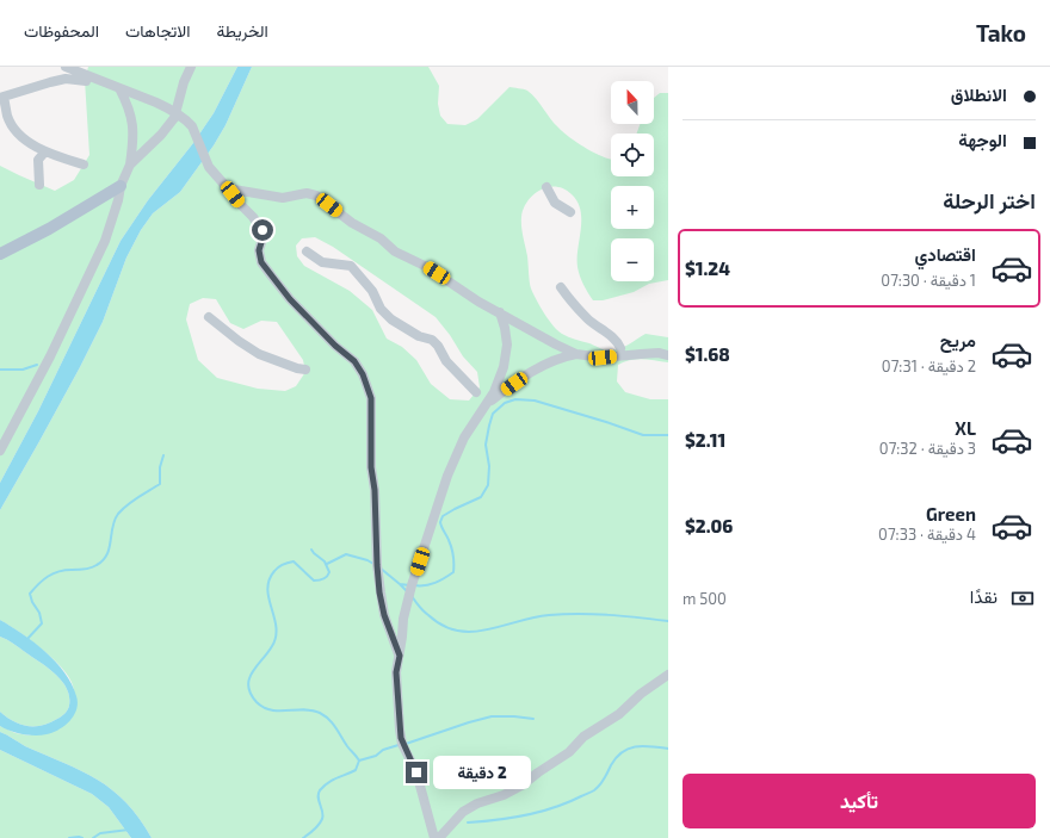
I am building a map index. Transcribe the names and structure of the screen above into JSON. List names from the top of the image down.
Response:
{
  "north": "top",
  "page": {
    "header": "Tako",
    "nav": ["الخريطة", "الاتجاهات", "المحفوظات"],
    "banner": ["الانطلاق", "الوجهة"],
    "map_buttons": ["+", "−"],
    "heading": "اختر الرحلة",
    "list": [
      {
        "name": "اقتصادي",
        "note": "1 دقيقة · 07:30",
        "value": "$1.24"
      },
      {
        "name": "مريح",
        "note": "2 دقيقة · 07:31",
        "value": "$1.68"
      },
      {
        "name": "XL",
        "note": "3 دقيقة · 07:32",
        "value": "$2.11"
      },
      {
        "name": "Green",
        "note": "4 دقيقة · 07:33",
        "value": "$2.06"
      }
    ],
    "pay": ["نقدًا", "500 m"],
    "bubble": "2 دقيقة",
    "buttons": "تأكيد"
  }
}
